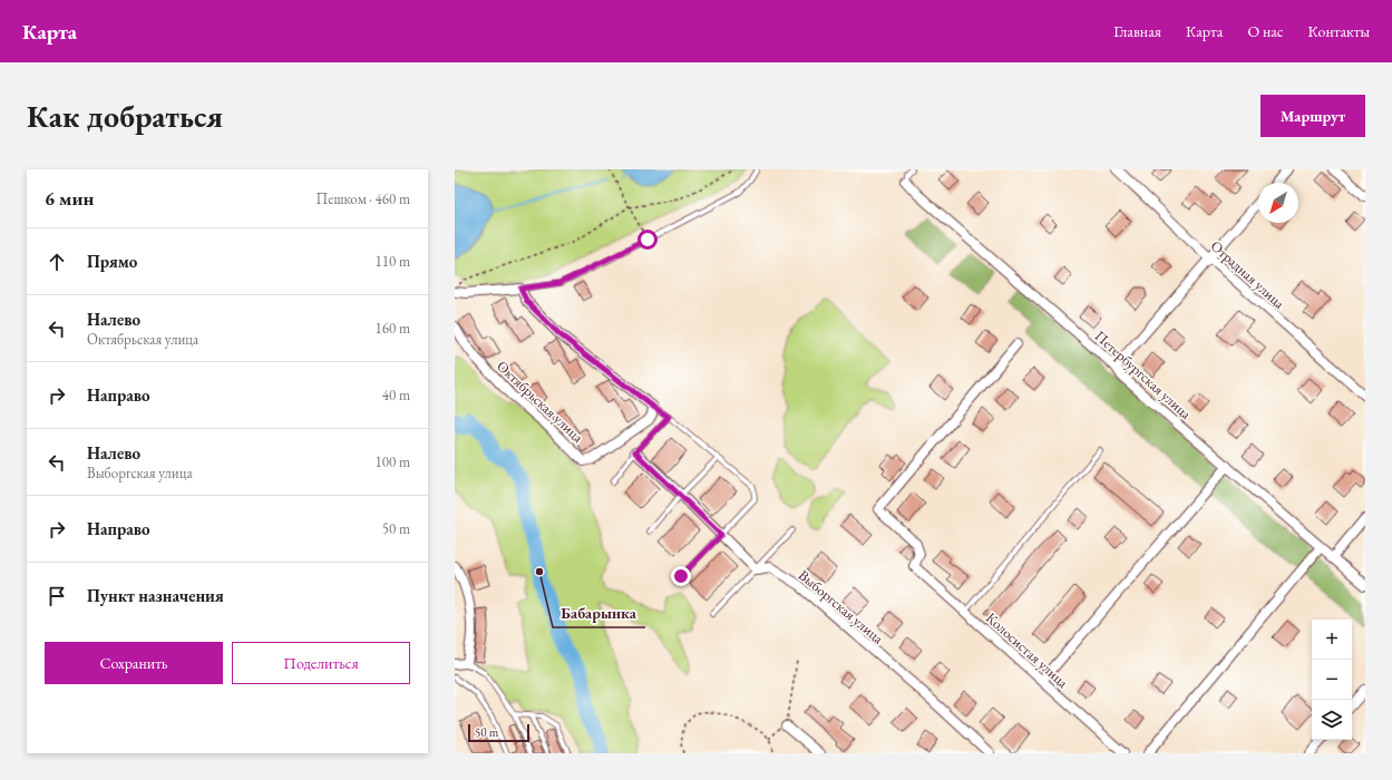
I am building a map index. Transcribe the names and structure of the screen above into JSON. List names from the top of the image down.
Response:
{
  "streets": {
    "street": [
      "Отрадная улица",
      "Петербургская улица",
      "Октябрьская улица",
      "Выборгская улица",
      "Колосистая улица"
    ]
  },
  "places": ["Бабарынка"],
  "scale_bar": "50 m",
  "north": "bottom left",
  "page": {
    "header": "Карта",
    "nav": [
      "Главная",
      "Карта",
      "О нас",
      "Контакты"
    ],
    "buttons": [
      "Маршрут",
      ["Сохранить", "Поделиться"]
    ],
    "title": "Как добраться",
    "heading": ["6 мин", "Пешком · 460 m"],
    "list": [
      ["Прямо", "110 m"],
      ["Налево", "Октябрьская улица", "160 m"],
      ["Направо", "40 m"],
      ["Налево", "Выборгская улица", "100 m"],
      ["Направо", "50 m"],
      "Пункт назначения"
    ],
    "map_buttons": ["+", "−"],
    "scale": "50 m"
  }
}
